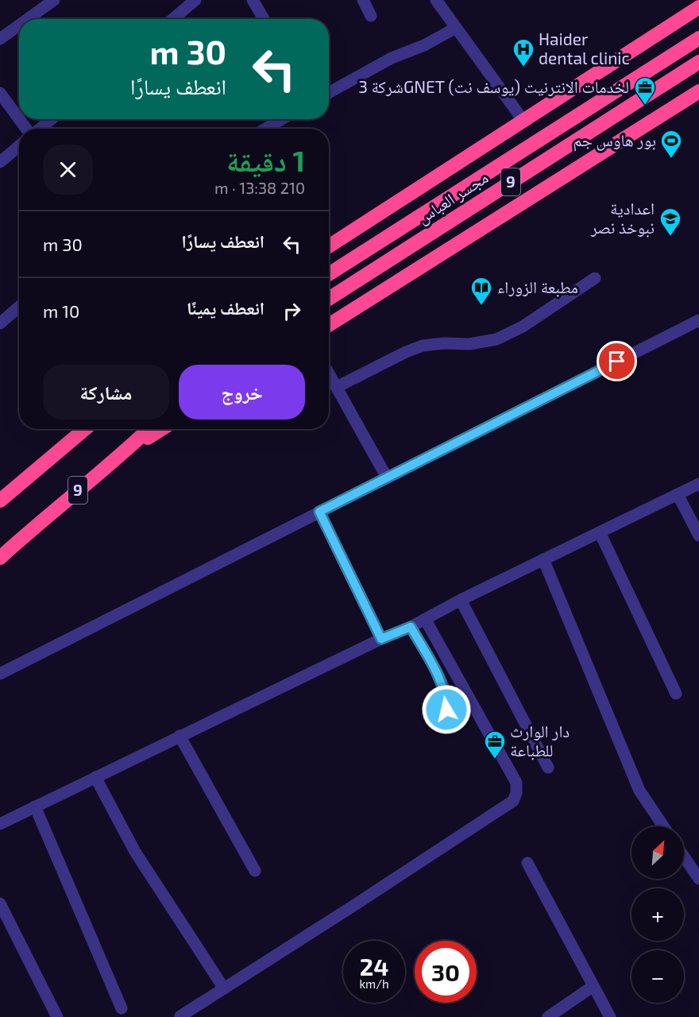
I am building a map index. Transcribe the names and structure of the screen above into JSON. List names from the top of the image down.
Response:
{
  "streets": {
    "highway": ["9", "مجسر العباس"]
  },
  "places": {
    "hospital": ["Haider dental clinic"],
    "office": ["شركة 3GNET لخدمات الانترنيت (يوسف نت)", "دار الوارث للطباعة"],
    "sports": ["بور هاوس جم"],
    "school or university": ["اعدادية نبوخذ نصر"],
    "library": ["مطبعة الزوراء"]
  },
  "north": "top right",
  "page": {
    "turn": ["30 m", "انعطف يسارًا"],
    "heading": ["1 دقيقة", "210 m · 13:38"],
    "list": [
      {
        "name": "انعطف يسارًا",
        "value": "30 m"
      },
      {
        "name": "انعطف يمينًا",
        "value": "10 m"
      }
    ],
    "buttons": ["خروج", "مشاركة"],
    "map_buttons": ["+", "−"],
    "speed": "24 km/h",
    "limit": "30"
  }
}
